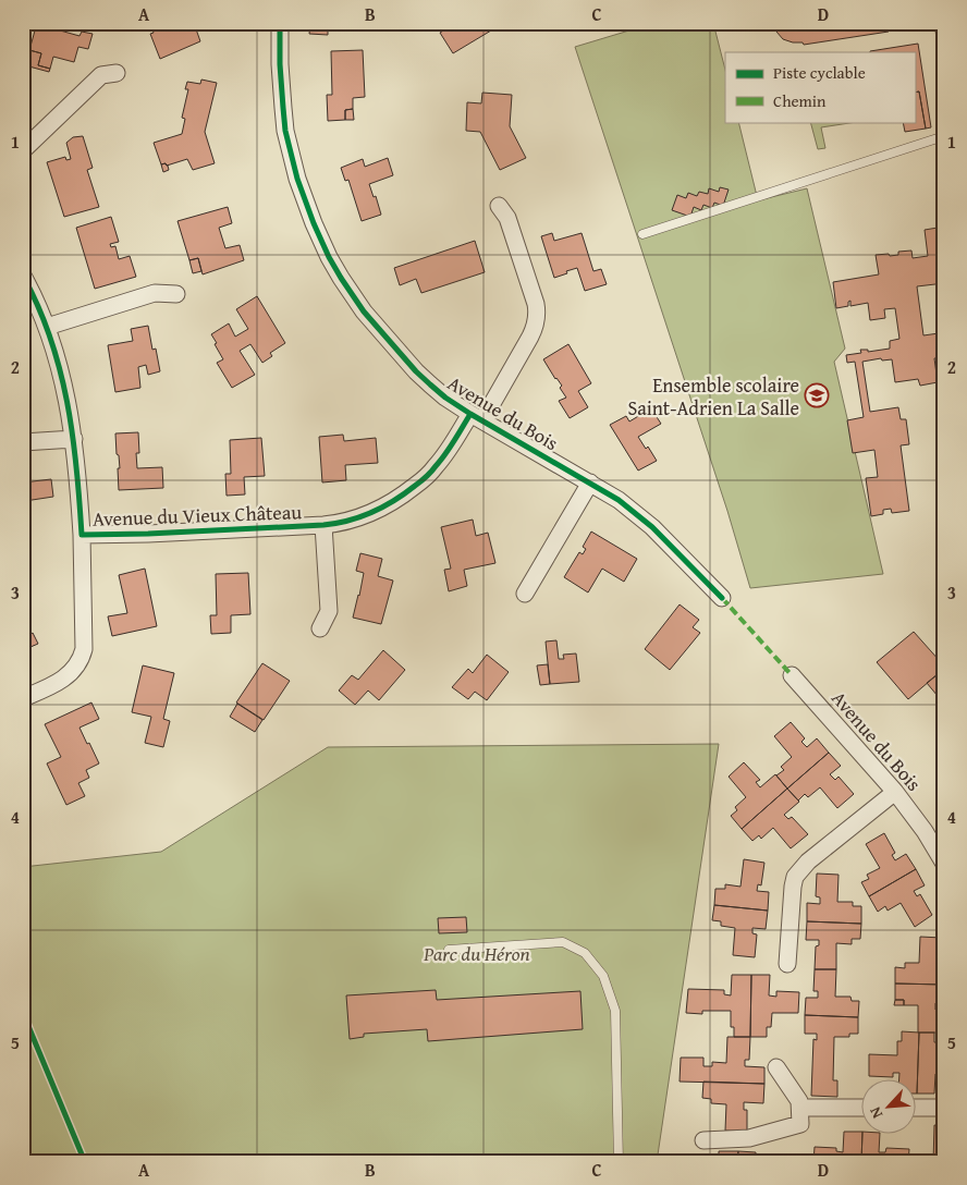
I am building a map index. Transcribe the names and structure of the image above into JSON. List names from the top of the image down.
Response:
{
  "streets": {
    "street": ["Avenue du Bois", "Avenue du Vieux Château"]
  },
  "crossings": [
    ["Avenue du Bois", "Avenue du Vieux Château"]
  ],
  "parks": ["Parc du Héron"],
  "places": {
    "school or university": ["Ensemble scolaire Saint-Adrien La Salle"]
  },
  "legend": ["Piste cyclable", "Chemin"],
  "north": "bottom left",
  "grid": {
    "columns": [
      "A",
      "B",
      "C",
      "D"
    ],
    "rows": [
      "1",
      "2",
      "3",
      "4",
      "5"
    ]
  }
}
